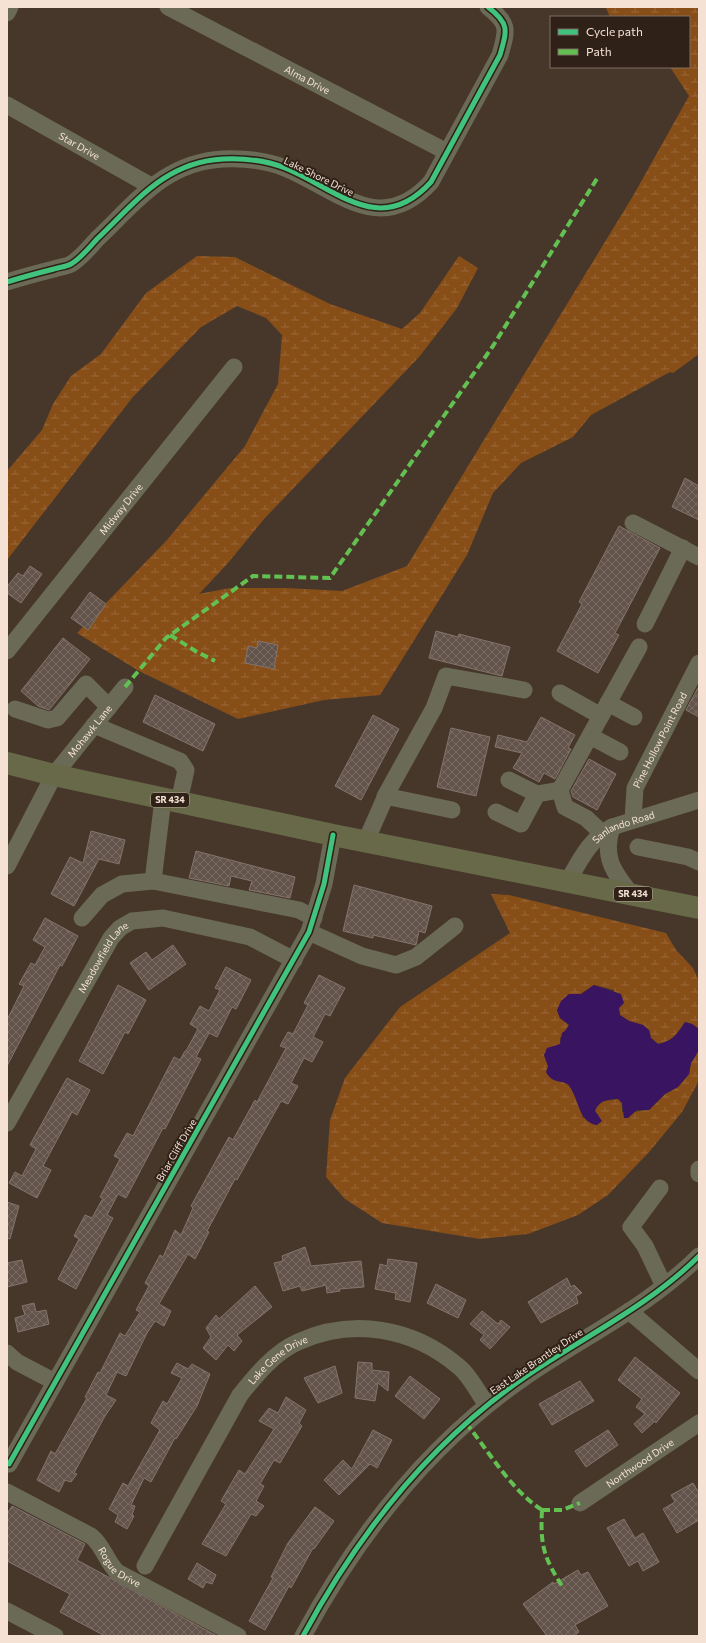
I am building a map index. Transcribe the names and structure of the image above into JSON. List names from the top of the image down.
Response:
{
  "streets": {
    "main road": ["SR 434"],
    "street": [
      "Alma Drive",
      "Star Drive",
      "Lake Shore Drive",
      "Midway Drive",
      "Mohawk Lane",
      "Pine Hollow Point Road",
      "Sanlando Road",
      "Meadowfield Lane",
      "Briar Cliff Drive",
      "East Lake Brantley Drive",
      "Lake Gene Drive",
      "Northwood Drive",
      "Rogue Drive"
    ]
  },
  "crossings": [
    ["Alma Drive", "Lake Shore Drive"],
    ["Star Drive", "Lake Shore Drive"],
    ["Mohawk Lane", "SR 434"],
    ["Pine Hollow Point Road", "Sanlando Road"],
    ["SR 434", "Sanlando Road"],
    ["SR 434", "Briar Cliff Drive"],
    ["Meadowfield Lane", "Briar Cliff Drive"],
    ["East Lake Brantley Drive", "Lake Gene Drive"]
  ],
  "legend": ["Cycle path", "Path"]
}
